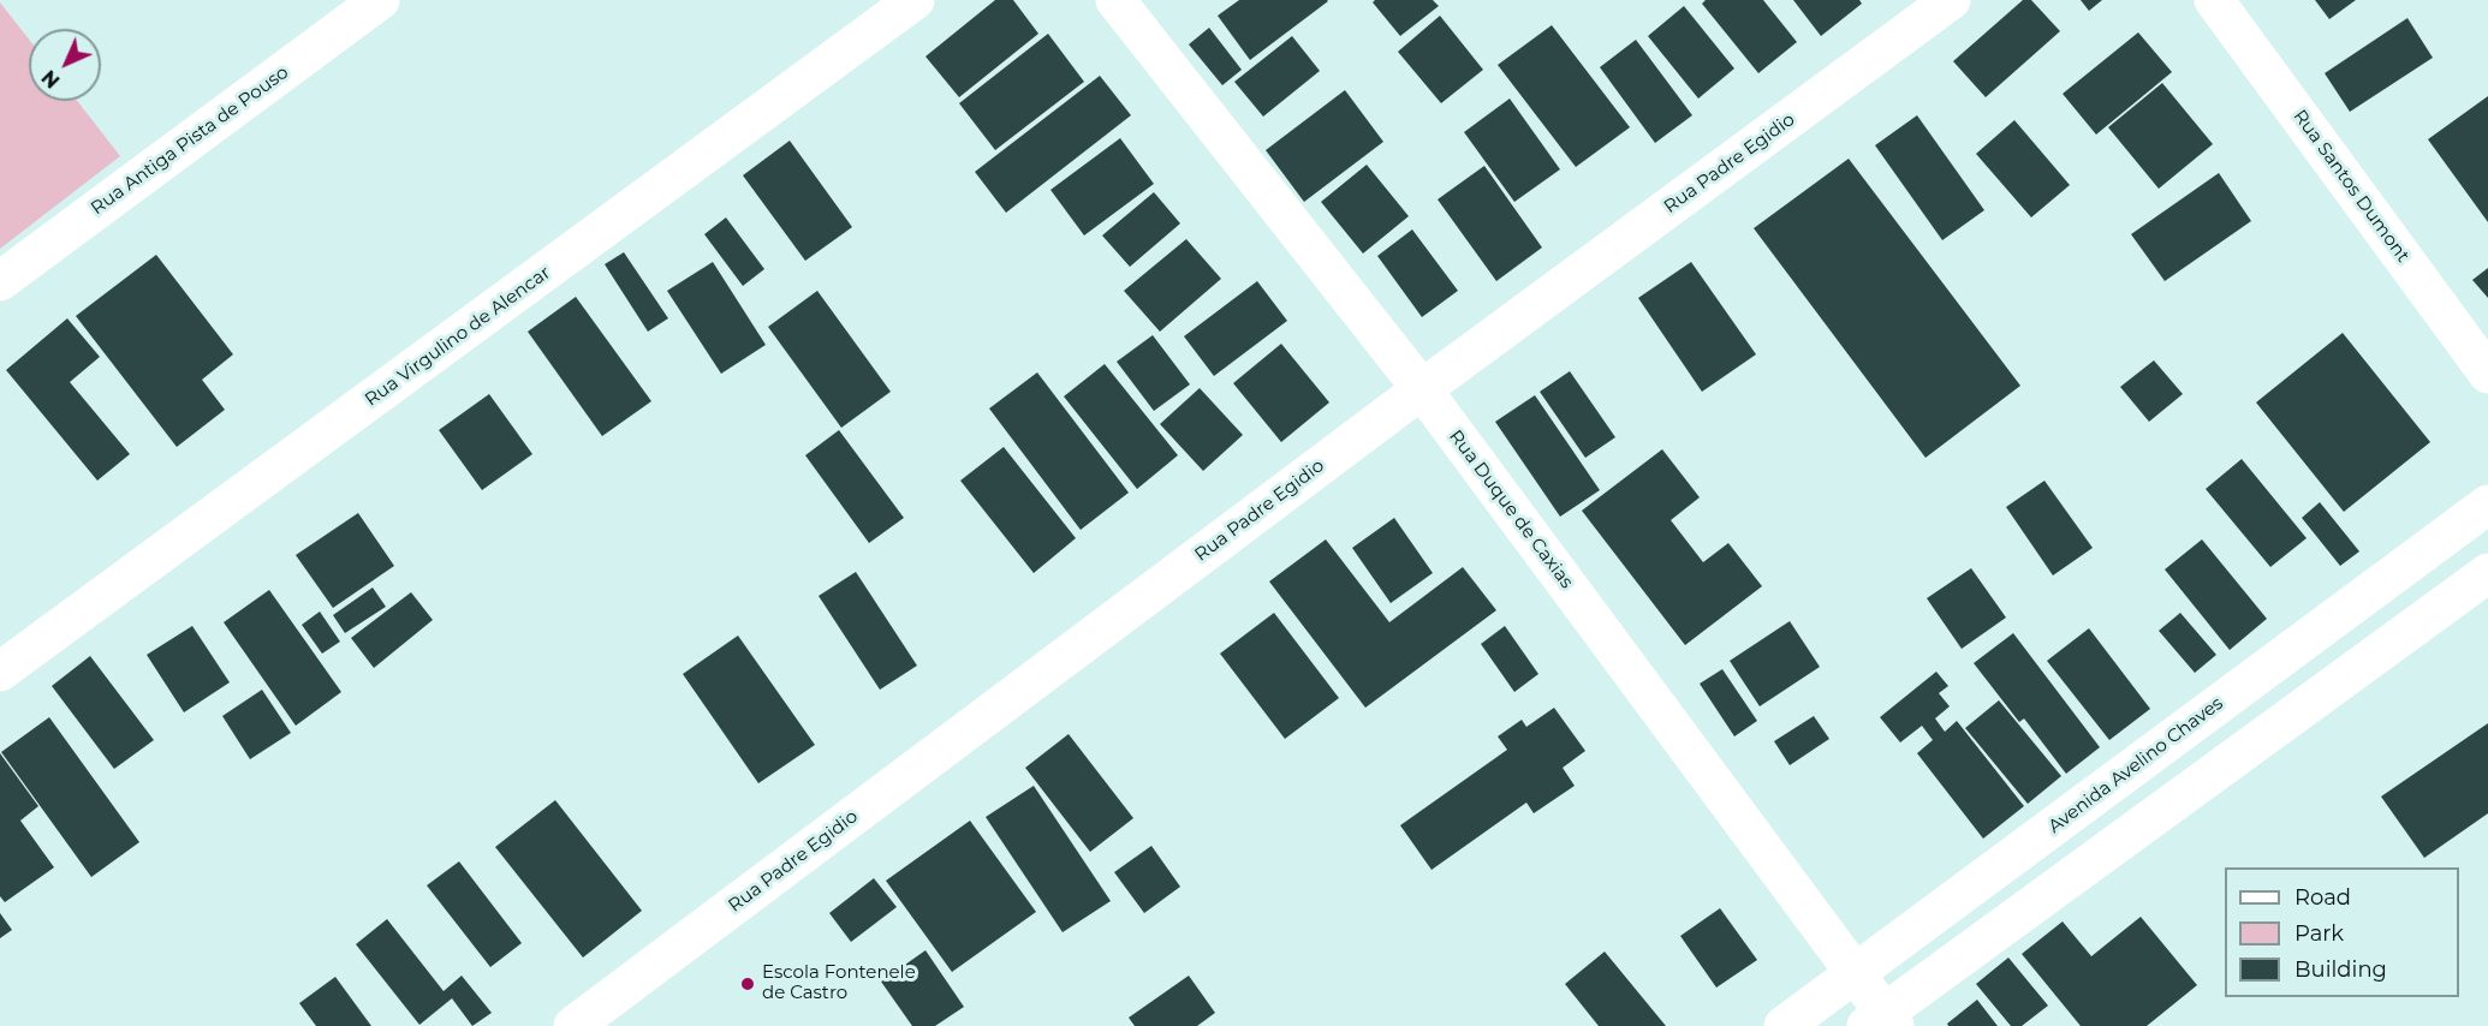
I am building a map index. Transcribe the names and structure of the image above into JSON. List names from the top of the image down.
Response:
{
  "streets": {
    "street": [
      "Rua Antiga Pista de Pouso",
      "Rua Padre Egidio",
      "Rua Santos Dumont",
      "Rua Virgulino de Alencar",
      "Rua Duque de Caxias",
      "Avenida Avelino Chaves"
    ]
  },
  "crossings": [
    ["Rua Padre Egidio", "Rua Duque de Caxias"],
    ["Rua Duque de Caxias", "Avenida Avelino Chaves"]
  ],
  "places": ["Escola Fontenele de Castro"],
  "legend": ["Road", "Park", "Building"],
  "north": "bottom left"
}
